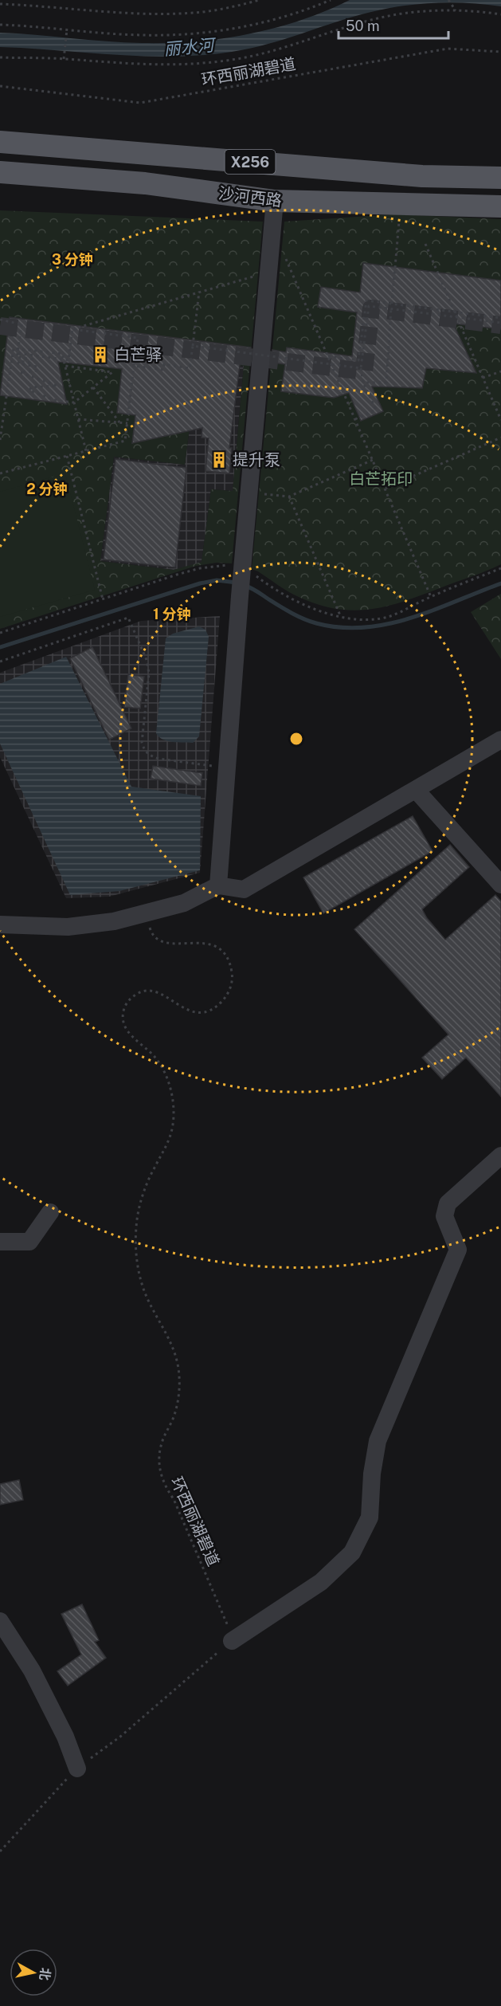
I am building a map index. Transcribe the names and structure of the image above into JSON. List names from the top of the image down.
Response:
{
  "streets": {
    "main road": ["X256", "沙河西路"],
    "path": ["环西丽湖碧道"]
  },
  "water": ["丽水河"],
  "parks": ["白芒拓印"],
  "places": {
    "building": ["白芒驿", "提升泵"]
  },
  "scale_bar": "50 m",
  "north": "right",
  "rings": ["3 分钟", "2 分钟", "1 分钟"]
}
